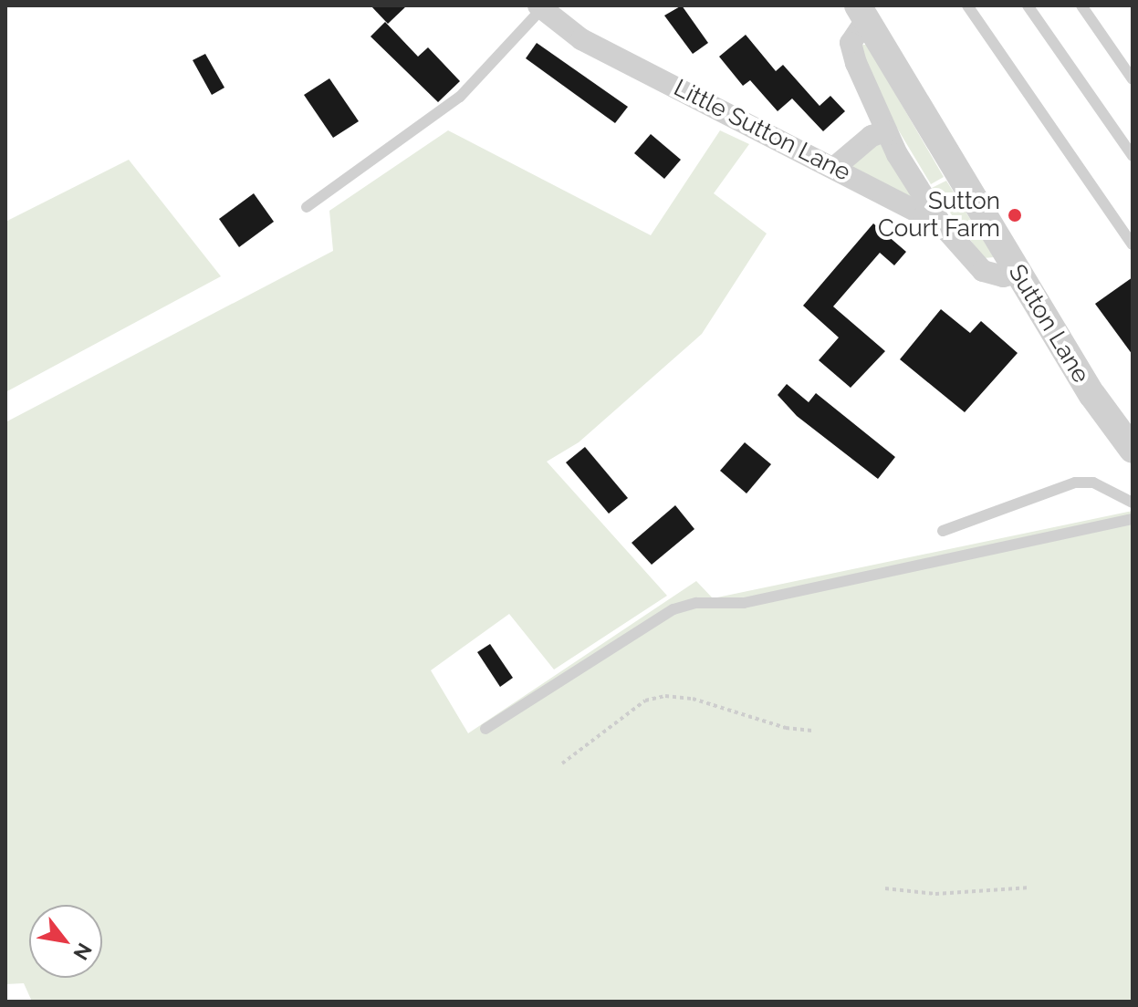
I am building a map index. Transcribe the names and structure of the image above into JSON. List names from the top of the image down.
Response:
{
  "streets": {
    "street": ["Little Sutton Lane", "Sutton Lane"]
  },
  "crossings": [
    ["Little Sutton Lane", "Sutton Lane"]
  ],
  "places": ["Sutton Court Farm"],
  "north": "bottom right"
}
